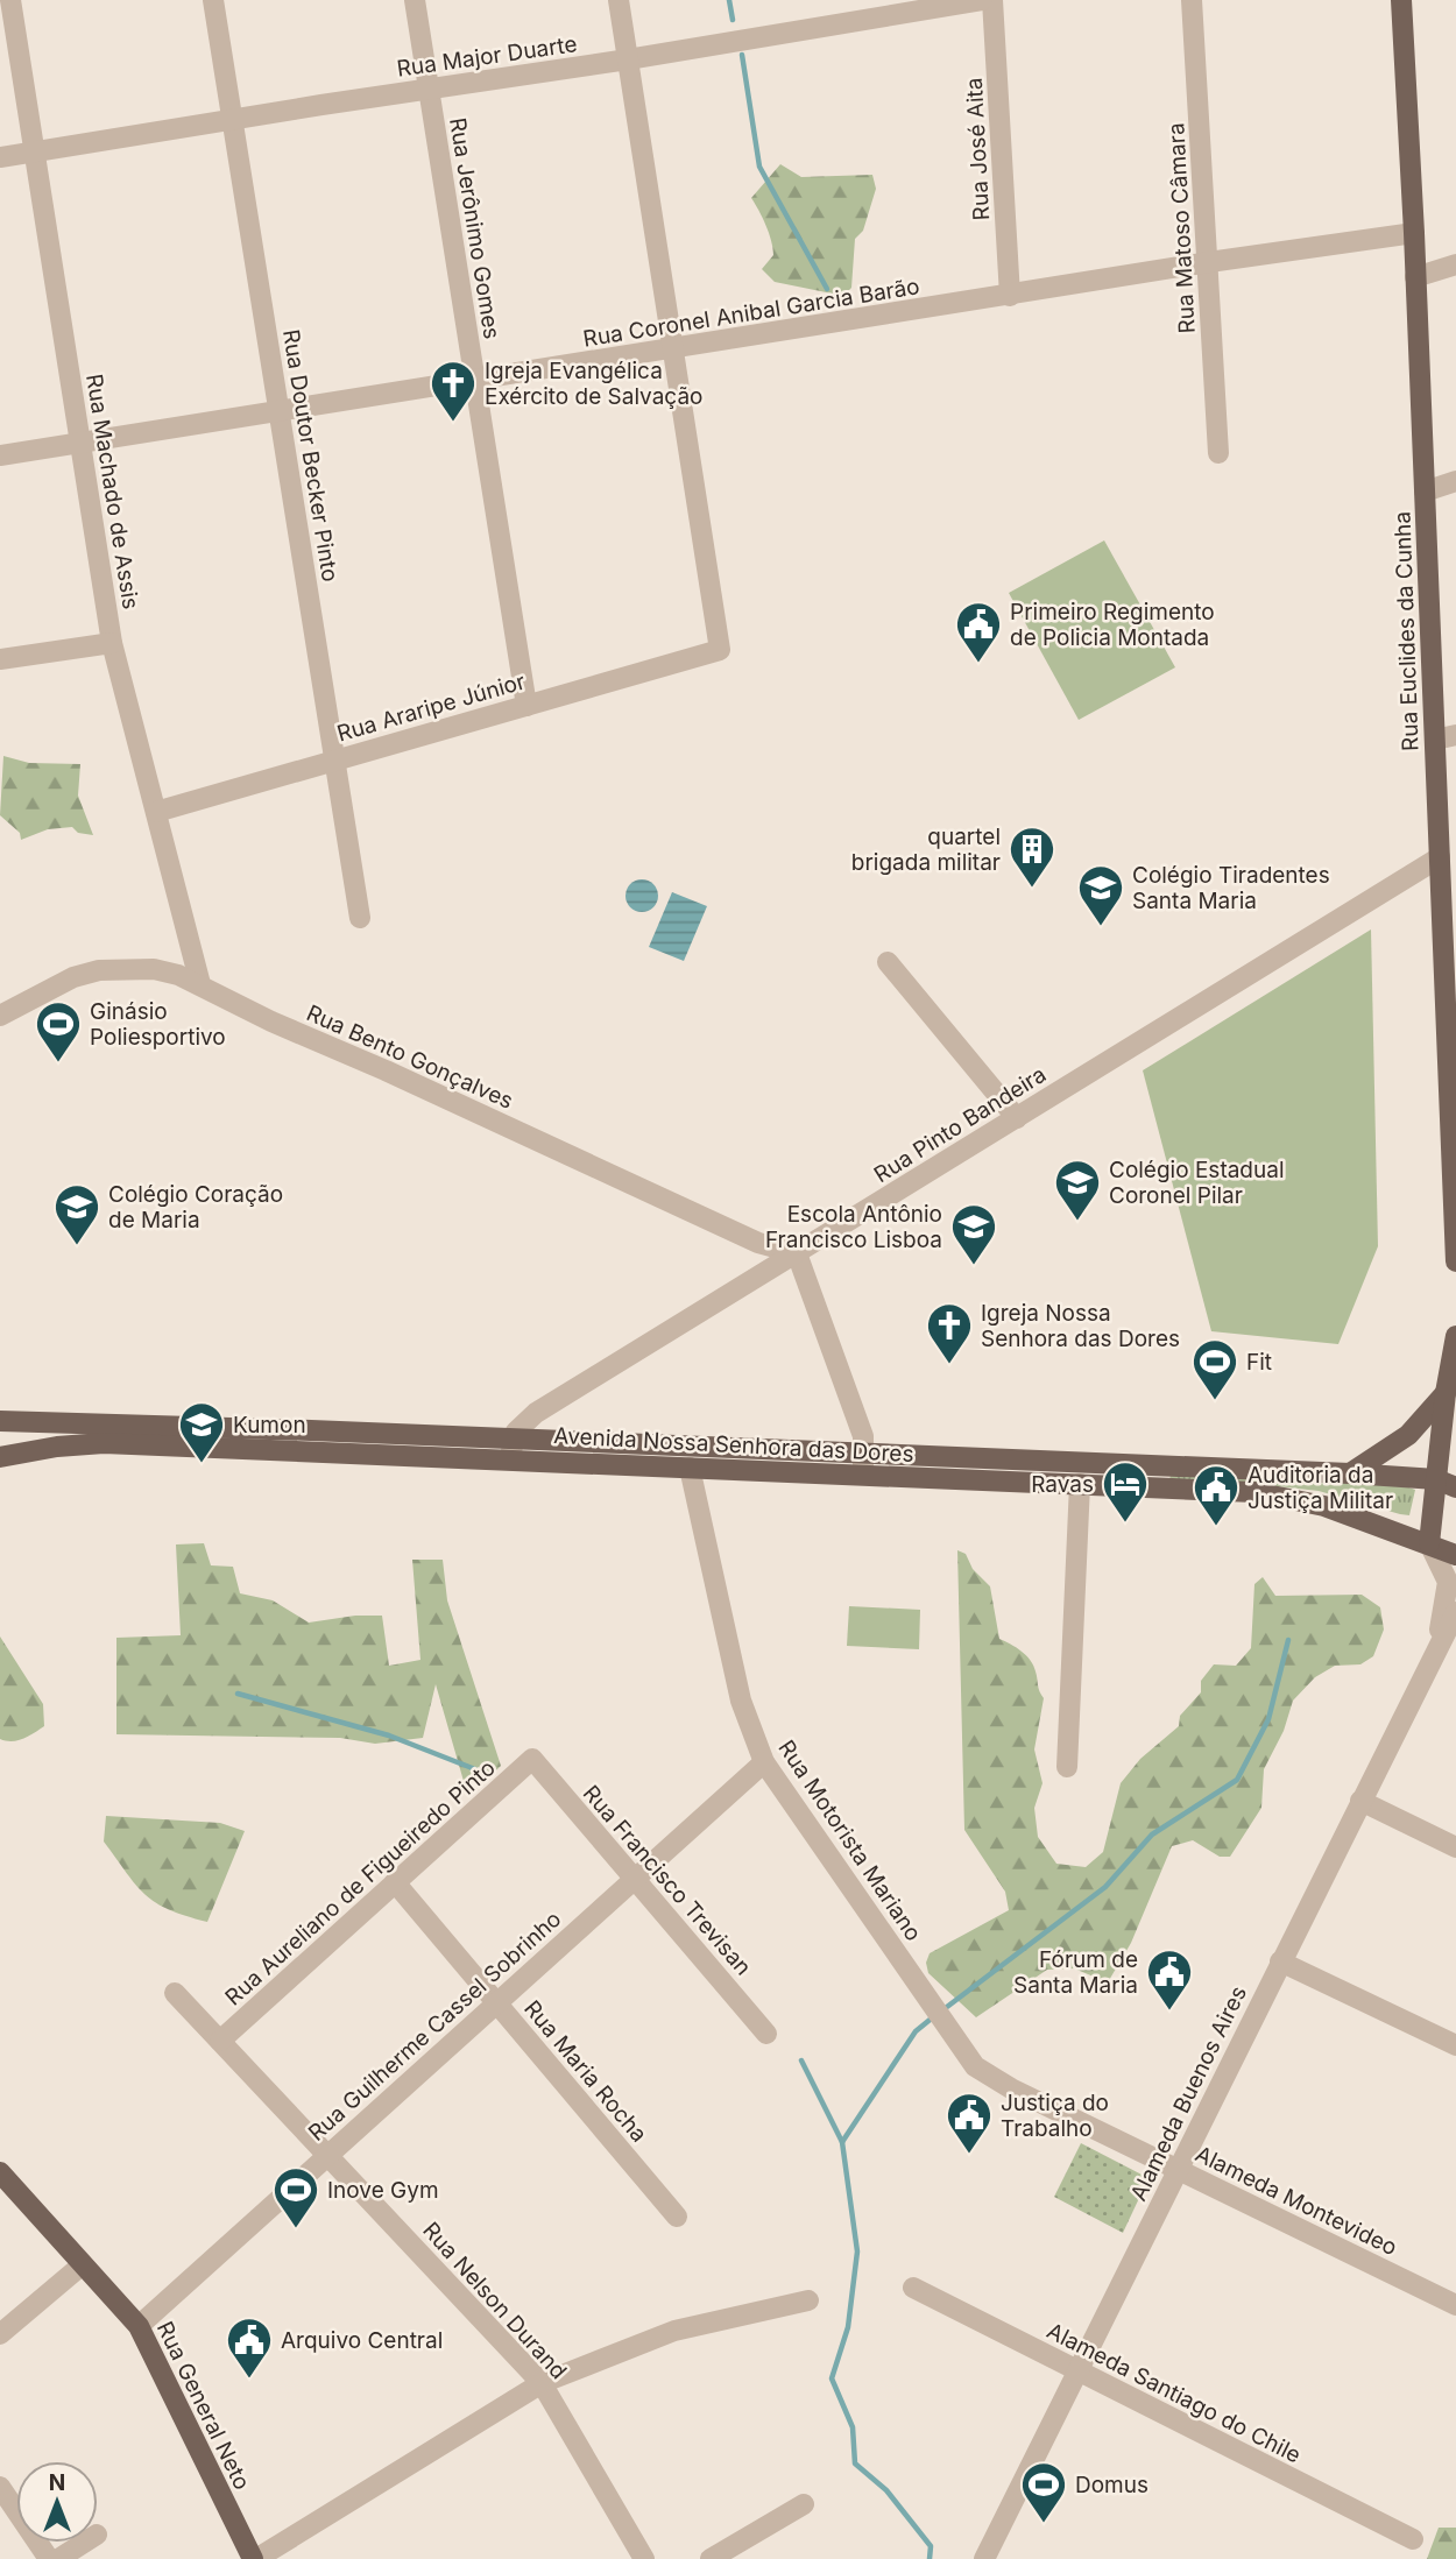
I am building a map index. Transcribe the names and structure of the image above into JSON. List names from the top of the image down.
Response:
{
  "streets": {
    "main road": ["Rua Euclides da Cunha", "Avenida Nossa Senhora das Dores", "Rua General Neto"],
    "street": [
      "Rua Major Duarte",
      "Rua José Aita",
      "Rua Jerônimo Gomes",
      "Rua Matoso Câmara",
      "Rua Coronel Anibal Garcia Barão",
      "Rua Doutor Becker Pinto",
      "Rua Machado de Assis",
      "Rua Araripe Júnior",
      "Rua Bento Gonçalves",
      "Rua Pinto Bandeira",
      "Rua Motorista Mariano",
      "Rua Francisco Trevisan",
      "Rua Aureliano de Figueiredo Pinto",
      "Rua Guilherme Cassel Sobrinho",
      "Rua Maria Rocha",
      "Alameda Buenos Aires",
      "Alameda Montevideo",
      "Rua Nelson Durand",
      "Alameda Santiago do Chile"
    ]
  },
  "crossings": [
    ["Rua Major Duarte", "Rua Jerônimo Gomes"],
    ["Rua Major Duarte", "Rua Doutor Becker Pinto"],
    ["Rua Major Duarte", "Rua Machado de Assis"],
    ["Rua José Aita", "Rua Coronel Anibal Garcia Barão"],
    ["Rua Jerônimo Gomes", "Rua Coronel Anibal Garcia Barão"],
    ["Rua Jerônimo Gomes", "Rua Araripe Júnior"],
    ["Rua Matoso Câmara", "Rua Coronel Anibal Garcia Barão"],
    ["Rua Coronel Anibal Garcia Barão", "Rua Doutor Becker Pinto"],
    ["Rua Coronel Anibal Garcia Barão", "Rua Machado de Assis"],
    ["Rua Coronel Anibal Garcia Barão", "Rua Euclides da Cunha"],
    ["Rua Coronel Anibal Garcia Barão", "Rua Araripe Júnior"],
    ["Rua Doutor Becker Pinto", "Rua Araripe Júnior"],
    ["Rua Machado de Assis", "Rua Araripe Júnior"],
    ["Rua Machado de Assis", "Rua Bento Gonçalves"],
    ["Rua Euclides da Cunha", "Rua Pinto Bandeira"],
    ["Rua Bento Gonçalves", "Rua Pinto Bandeira"],
    ["Rua Pinto Bandeira", "Avenida Nossa Senhora das Dores"],
    ["Avenida Nossa Senhora das Dores", "Rua Motorista Mariano"],
    ["Avenida Nossa Senhora das Dores", "Alameda Buenos Aires"],
    ["Rua Motorista Mariano", "Rua Guilherme Cassel Sobrinho"],
    ["Rua Motorista Mariano", "Alameda Montevideo"],
    ["Rua Francisco Trevisan", "Rua Aureliano de Figueiredo Pinto"],
    ["Rua Francisco Trevisan", "Rua Guilherme Cassel Sobrinho"],
    ["Rua Aureliano de Figueiredo Pinto", "Rua Maria Rocha"],
    ["Rua Aureliano de Figueiredo Pinto", "Rua Nelson Durand"],
    ["Rua Guilherme Cassel Sobrinho", "Rua Maria Rocha"],
    ["Rua Guilherme Cassel Sobrinho", "Rua Nelson Durand"],
    ["Rua Guilherme Cassel Sobrinho", "Rua General Neto"],
    ["Alameda Buenos Aires", "Alameda Montevideo"],
    ["Alameda Buenos Aires", "Alameda Santiago do Chile"]
  ],
  "places": {
    "church": ["Igreja Evangélica Exército de Salvação", "Igreja Nossa Senhora das Dores"],
    "public building": [
      "Primeiro Regimento de Policia Montada",
      "Auditoria da Justiça Militar",
      "Fórum de Santa Maria",
      "Justiça do Trabalho",
      "Arquivo Central"
    ],
    "building": ["quartel brigada militar"],
    "school or university": [
      "Colégio Tiradentes Santa Maria",
      "Colégio Estadual Coronel Pilar",
      "Colégio Coração de Maria",
      "Escola Antônio Francisco Lisboa",
      "Kumon"
    ],
    "sports": [
      "Ginásio Poliesportivo",
      "Fit",
      "Inove Gym",
      "Domus"
    ],
    "hotel": ["Ravas"]
  },
  "north": "top"
}
